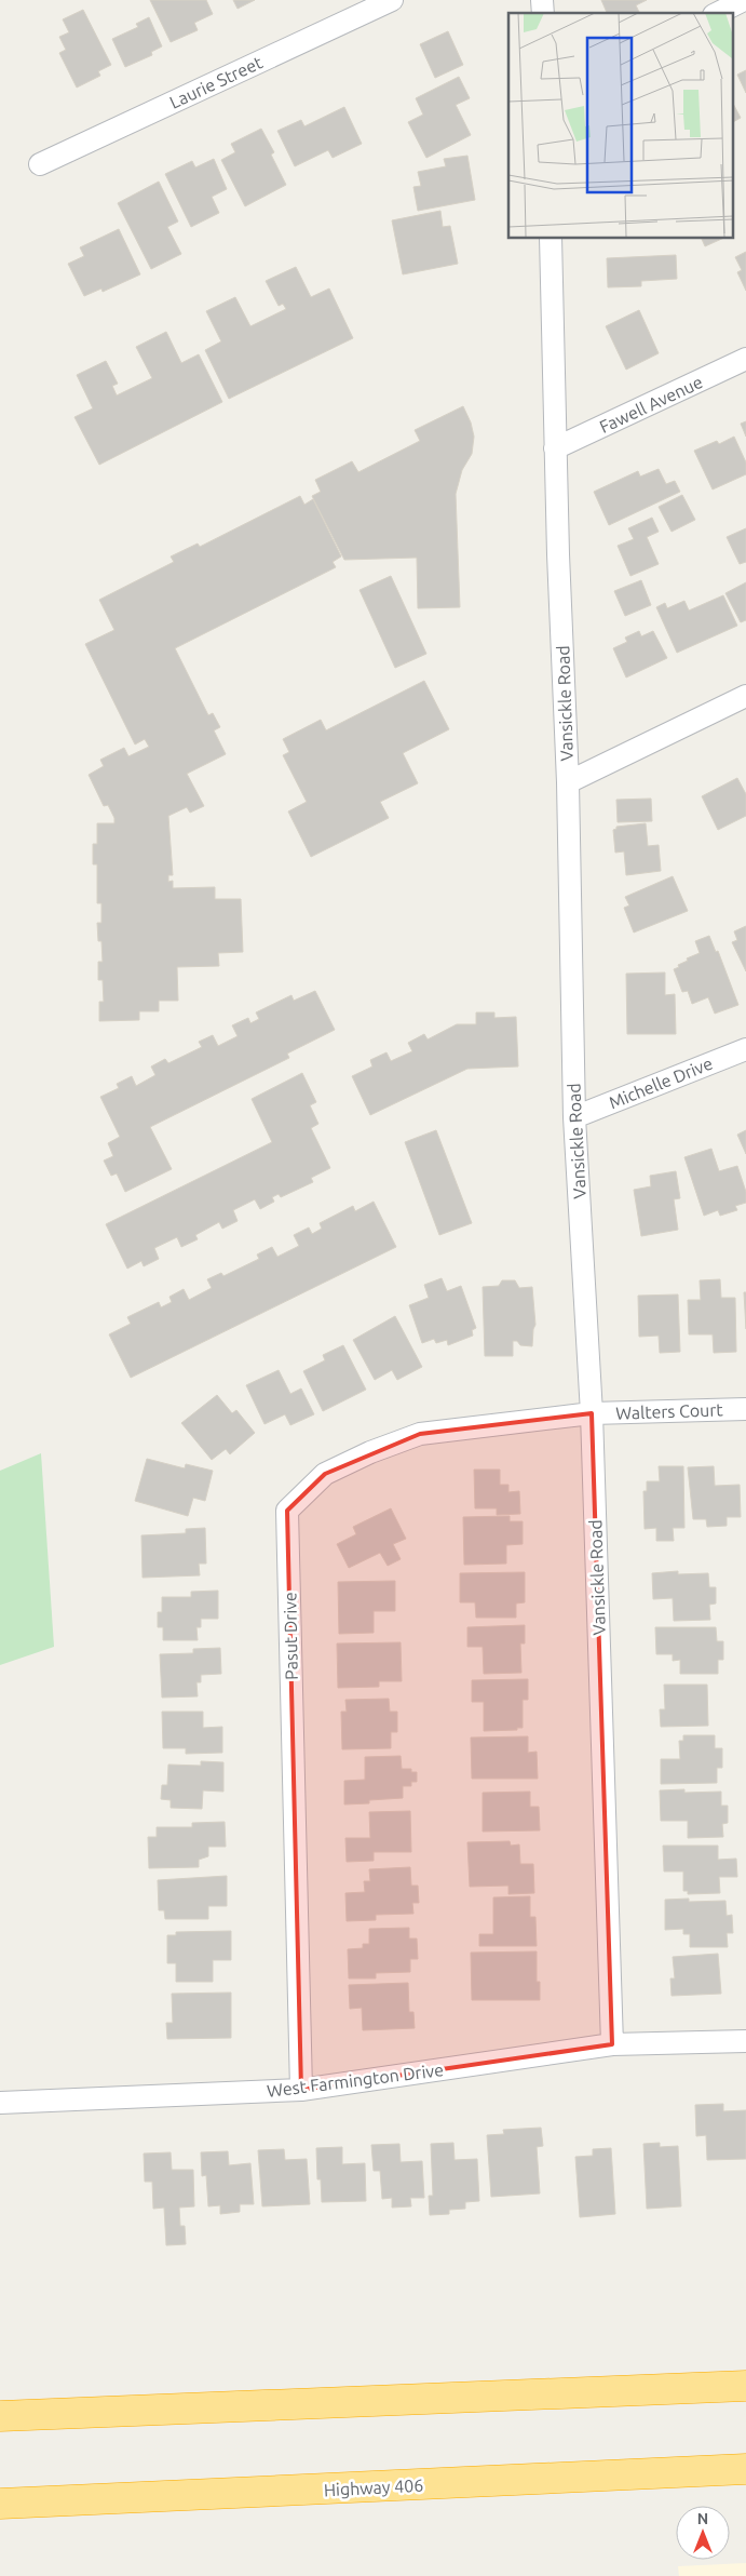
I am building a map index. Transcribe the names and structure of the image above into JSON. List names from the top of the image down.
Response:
{
  "streets": {
    "highway": ["Highway 406"],
    "street": [
      "Laurie Street",
      "Fawell Avenue",
      "Vansickle Road",
      "Michelle Drive",
      "Walters Court",
      "Pasut Drive",
      "West Farmington Drive"
    ]
  },
  "crossings": [
    ["Fawell Avenue", "Vansickle Road"],
    ["Vansickle Road", "Michelle Drive"],
    ["Vansickle Road", "Walters Court"],
    ["Vansickle Road", "Pasut Drive"],
    ["Vansickle Road", "West Farmington Drive"],
    ["Walters Court", "Pasut Drive"],
    ["Pasut Drive", "West Farmington Drive"]
  ],
  "north": "top"
}
